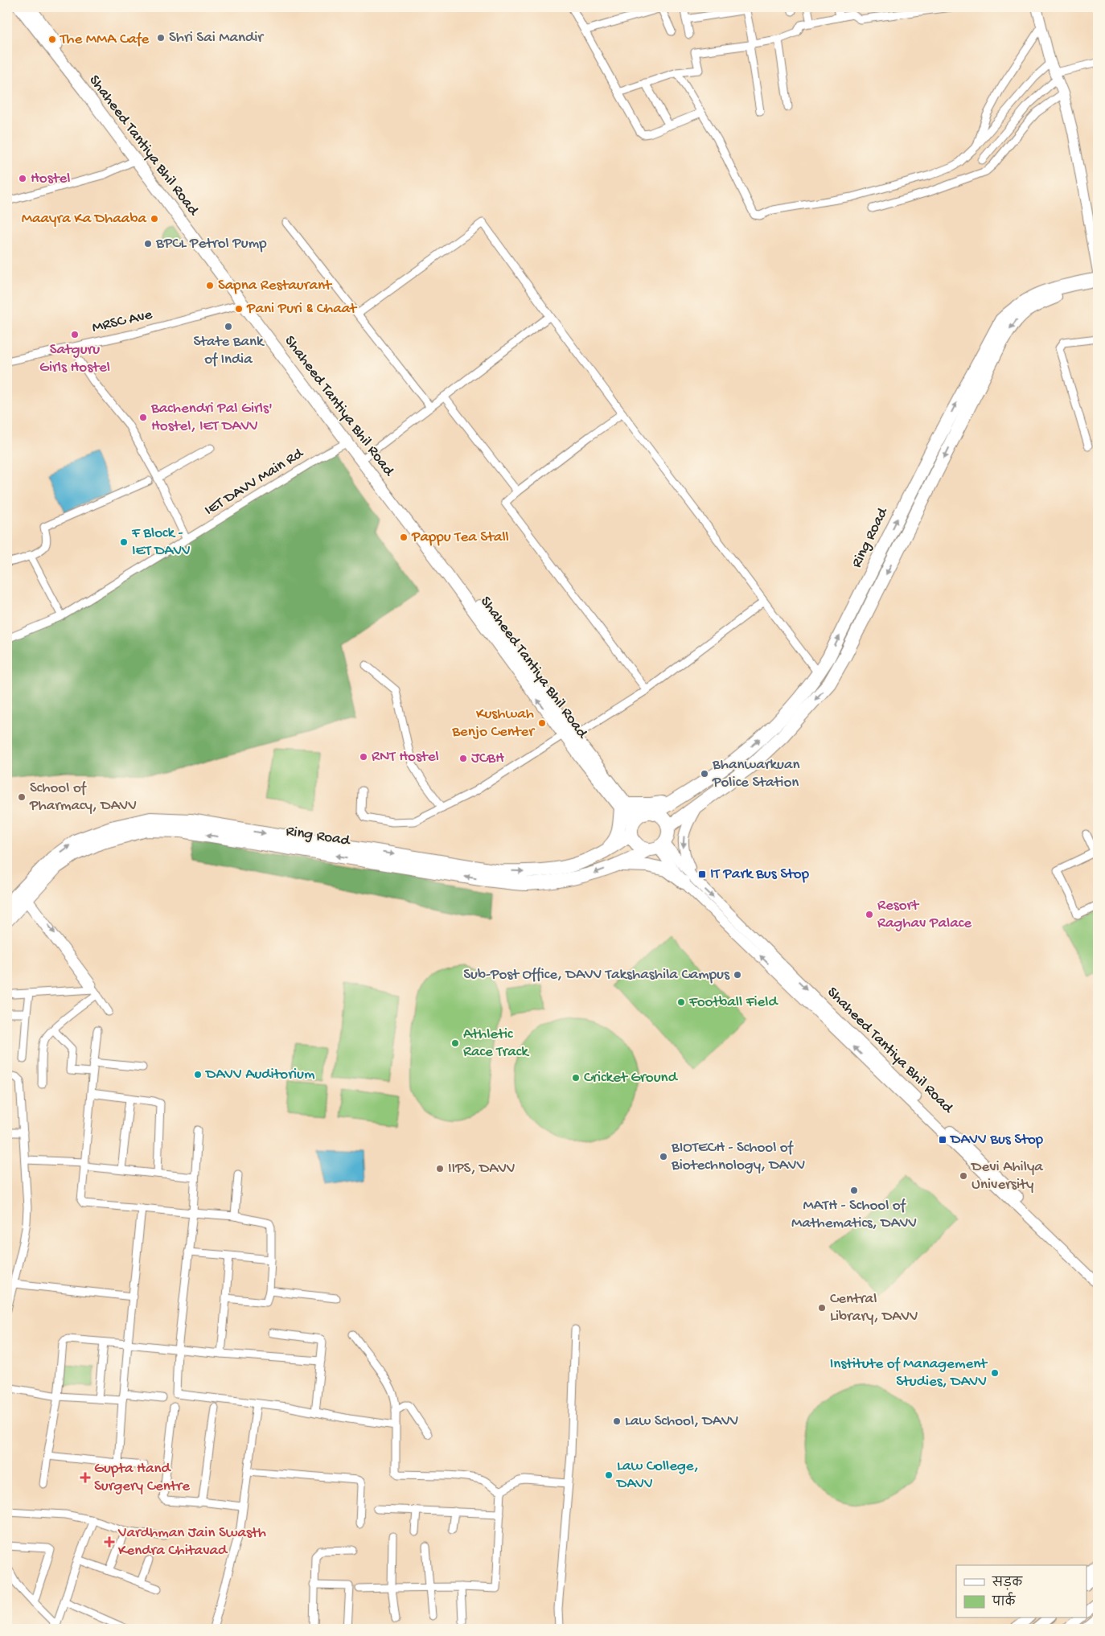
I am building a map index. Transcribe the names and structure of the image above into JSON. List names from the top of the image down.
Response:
{
  "streets": {
    "highway": ["Ring Road"],
    "main road": ["Shaheed Tantiya Bhil Road"],
    "street": ["MRSC Ave", "IET DAVV Main Rd"]
  },
  "crossings": [
    ["Shaheed Tantiya Bhil Road", "MRSC Ave"],
    ["Shaheed Tantiya Bhil Road", "IET DAVV Main Rd"],
    ["Shaheed Tantiya Bhil Road", "Ring Road"]
  ],
  "places": {
    "other": [
      "Shri Sai Mandir",
      "The MMA Cafe",
      "Hostel",
      "Maayra Ka Dhaaba",
      "BPCL Petrol Pump",
      "Sapna Restaurant",
      "Pani Puri & Chaat",
      "State Bank of India",
      "Satguru Girls Hostel",
      "Bachendri Pal Girls' Hostel, IET DAVV",
      "Pappu Tea Stall",
      "F Block - IET DAVV",
      "Kushwah Benjo Center",
      "RNT Hostel",
      "JCBH",
      "Bhanwarkuan Police Station",
      "School of Pharmacy, DAVV",
      "Resort Raghav Palace",
      "Sub-Post Office, DAVV Takshashila Campus",
      "Football Field",
      "Athletic Race Track",
      "DAVV Auditorium",
      "Cricket Ground",
      "BIOTECH - School of Biotechnology, DAVV",
      "IIPS, DAVV",
      "Devi Ahilya University",
      "MATH - School of Mathematics, DAVV",
      "Central Library, DAVV",
      "Institute of Management Studies, DAVV",
      "Law School, DAVV",
      "Law College, DAVV"
    ],
    "transit": ["IT Park Bus Stop", "DAVV Bus Stop"],
    "health": ["Gupta Hand Surgery Centre", "Vardhman Jain Swasth Kendra Chitavad"]
  },
  "legend": ["सड़क", "पार्क"]
}
